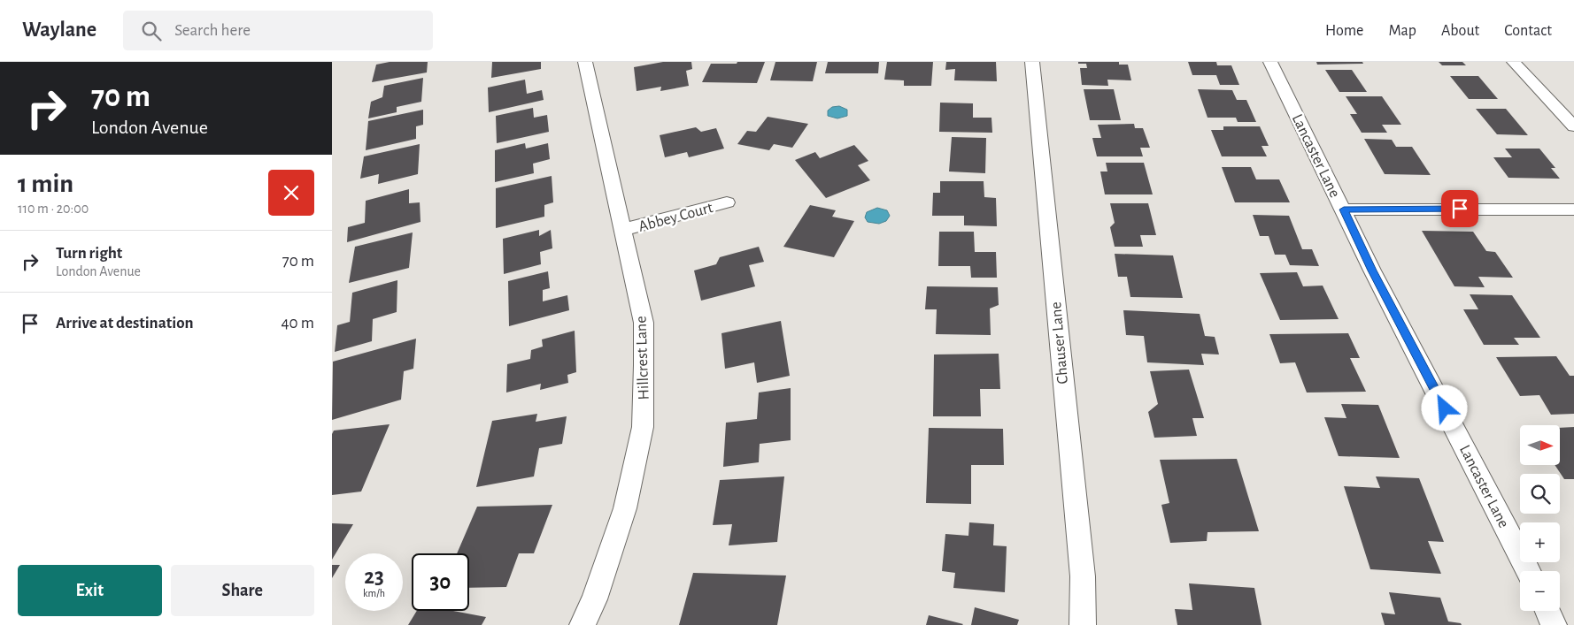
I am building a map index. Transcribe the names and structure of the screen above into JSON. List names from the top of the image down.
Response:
{
  "streets": {
    "street": [
      "Lancaster Lane",
      "Abbey Court",
      "Chauser Lane",
      "Hillcrest Lane"
    ]
  },
  "crossings": [
    ["Abbey Court", "Hillcrest Lane"]
  ],
  "north": "right",
  "page": {
    "header": "Waylane",
    "search": "Search here",
    "nav": [
      "Home",
      "Map",
      "About",
      "Contact"
    ],
    "turn": ["70 m", "London Avenue"],
    "heading": ["1 min", "110 m · 20:00"],
    "list": [
      {
        "name": "Turn right",
        "note": "London Avenue",
        "value": "70 m"
      },
      {
        "name": "Arrive at destination",
        "value": "40 m"
      }
    ],
    "map_buttons": ["+", "−"],
    "speed": "23 km/h",
    "limit": "30",
    "buttons": ["Exit", "Share"]
  }
}
